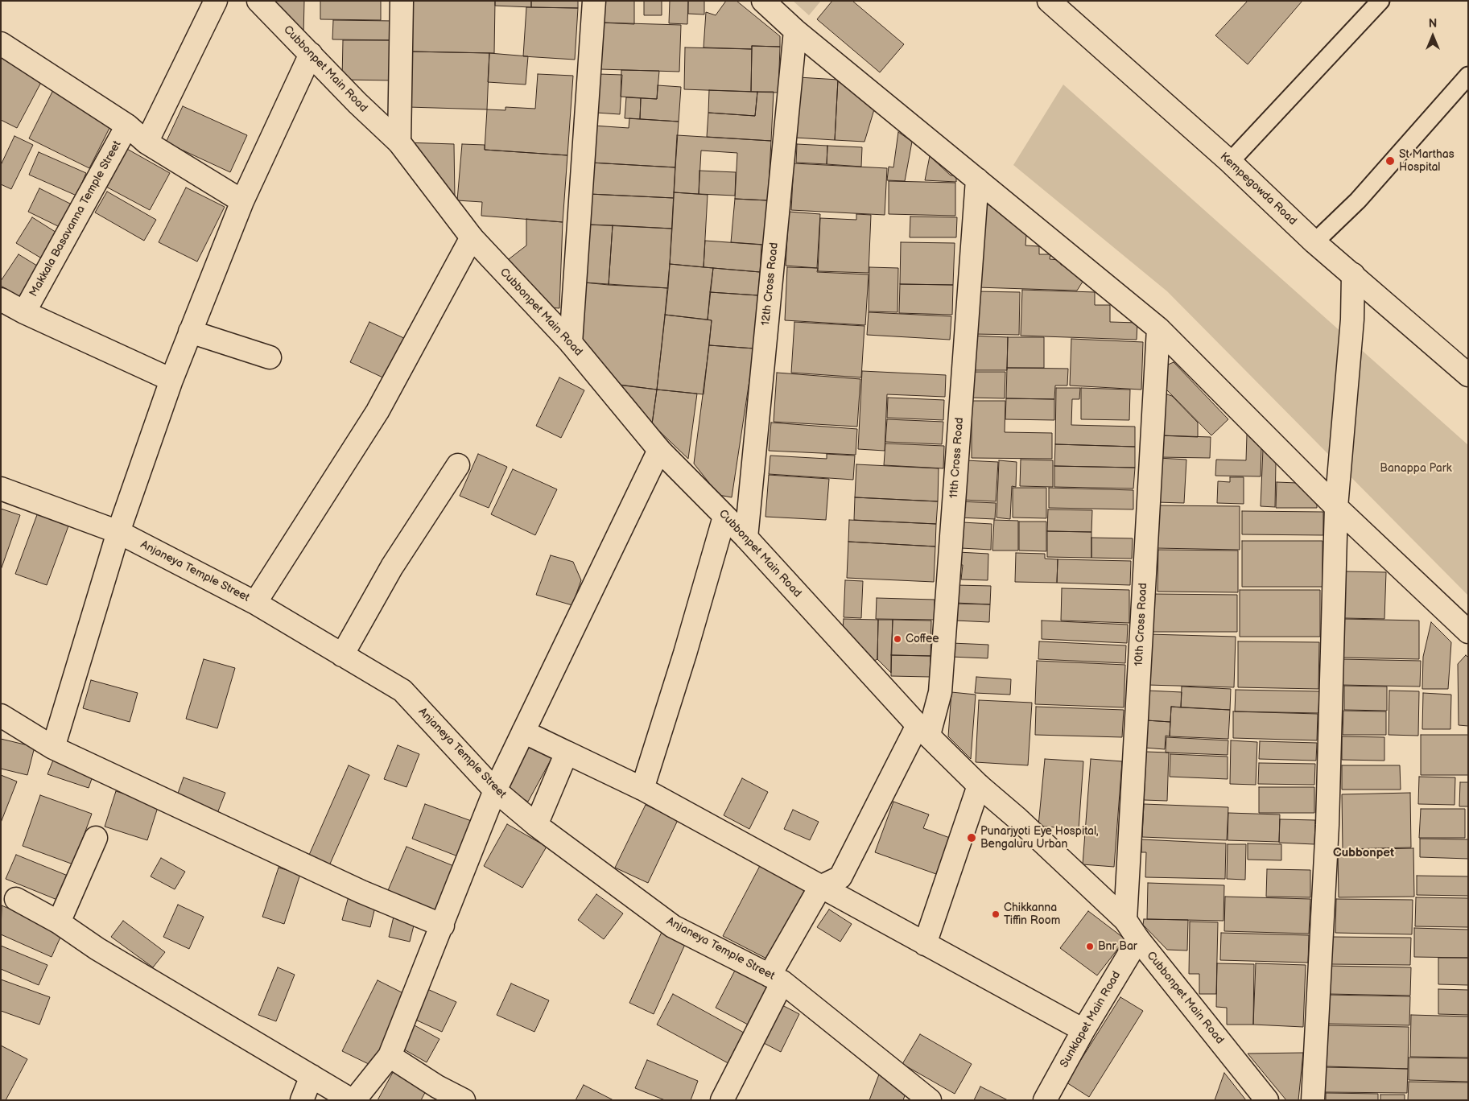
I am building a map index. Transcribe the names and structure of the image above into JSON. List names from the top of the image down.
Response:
{
  "streets": {
    "street": [
      "Cubbonpet Main Road",
      "Kempegowda Road",
      "Makkala Basavanna Temple Street",
      "12th Cross Road",
      "11th Cross Road",
      "Anjaneya Temple Street",
      "10th Cross Road",
      "Sunklapet Main Road"
    ]
  },
  "crossings": [
    ["Cubbonpet Main Road", "12th Cross Road"],
    ["Cubbonpet Main Road", "11th Cross Road"],
    ["Cubbonpet Main Road", "10th Cross Road"],
    ["Cubbonpet Main Road", "Sunklapet Main Road"]
  ],
  "districts": ["Cubbonpet"],
  "parks": ["Banappa Park"],
  "places": [
    "St Marthas Hospital",
    "Coffee",
    "Punarjyoti Eye Hospital, Bengaluru Urban",
    "Chikkanna Tiffin Room",
    "Bnr Bar"
  ],
  "north": "top"
}
